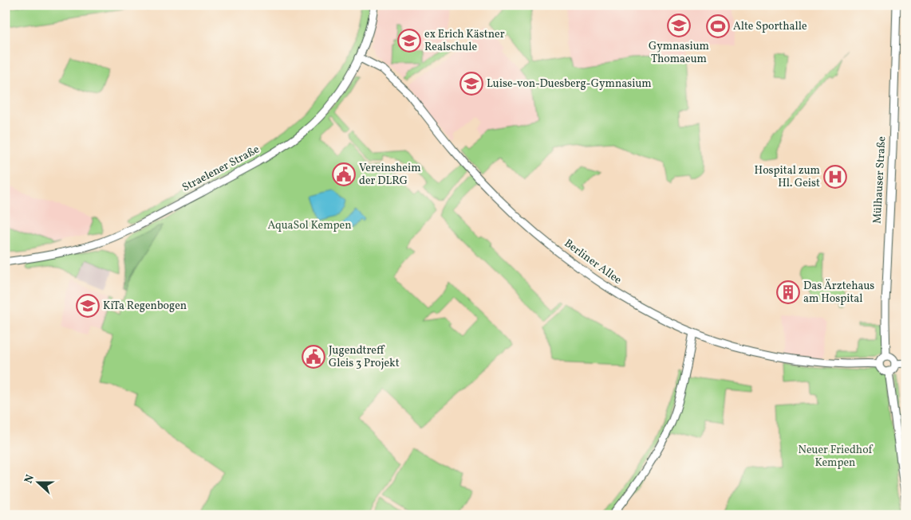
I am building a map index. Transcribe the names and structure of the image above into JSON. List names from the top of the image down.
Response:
{
  "streets": {
    "street": ["Straelener Straße", "Mülhauser Straße", "Berliner Allee"]
  },
  "crossings": [
    ["Straelener Straße", "Berliner Allee"],
    ["Mülhauser Straße", "Berliner Allee"]
  ],
  "parks": ["AquaSol Kempen", "Neuer Friedhof Kempen"],
  "places": {
    "school or university": [
      "Gymnasium Thomaeum",
      "ex Erich Kästner Realschule",
      "Luise-von-Duesberg-Gymnasium",
      "KiTa Regenbogen"
    ],
    "sports": ["Alte Sporthalle"],
    "public building": ["Vereinsheim der DLRG", "Jugendtreff Gleis 3 Projekt"],
    "hospital": ["Hospital zum Hl. Geist"],
    "building": ["Das Ärztehaus am Hospital"]
  },
  "north": "left"
}
